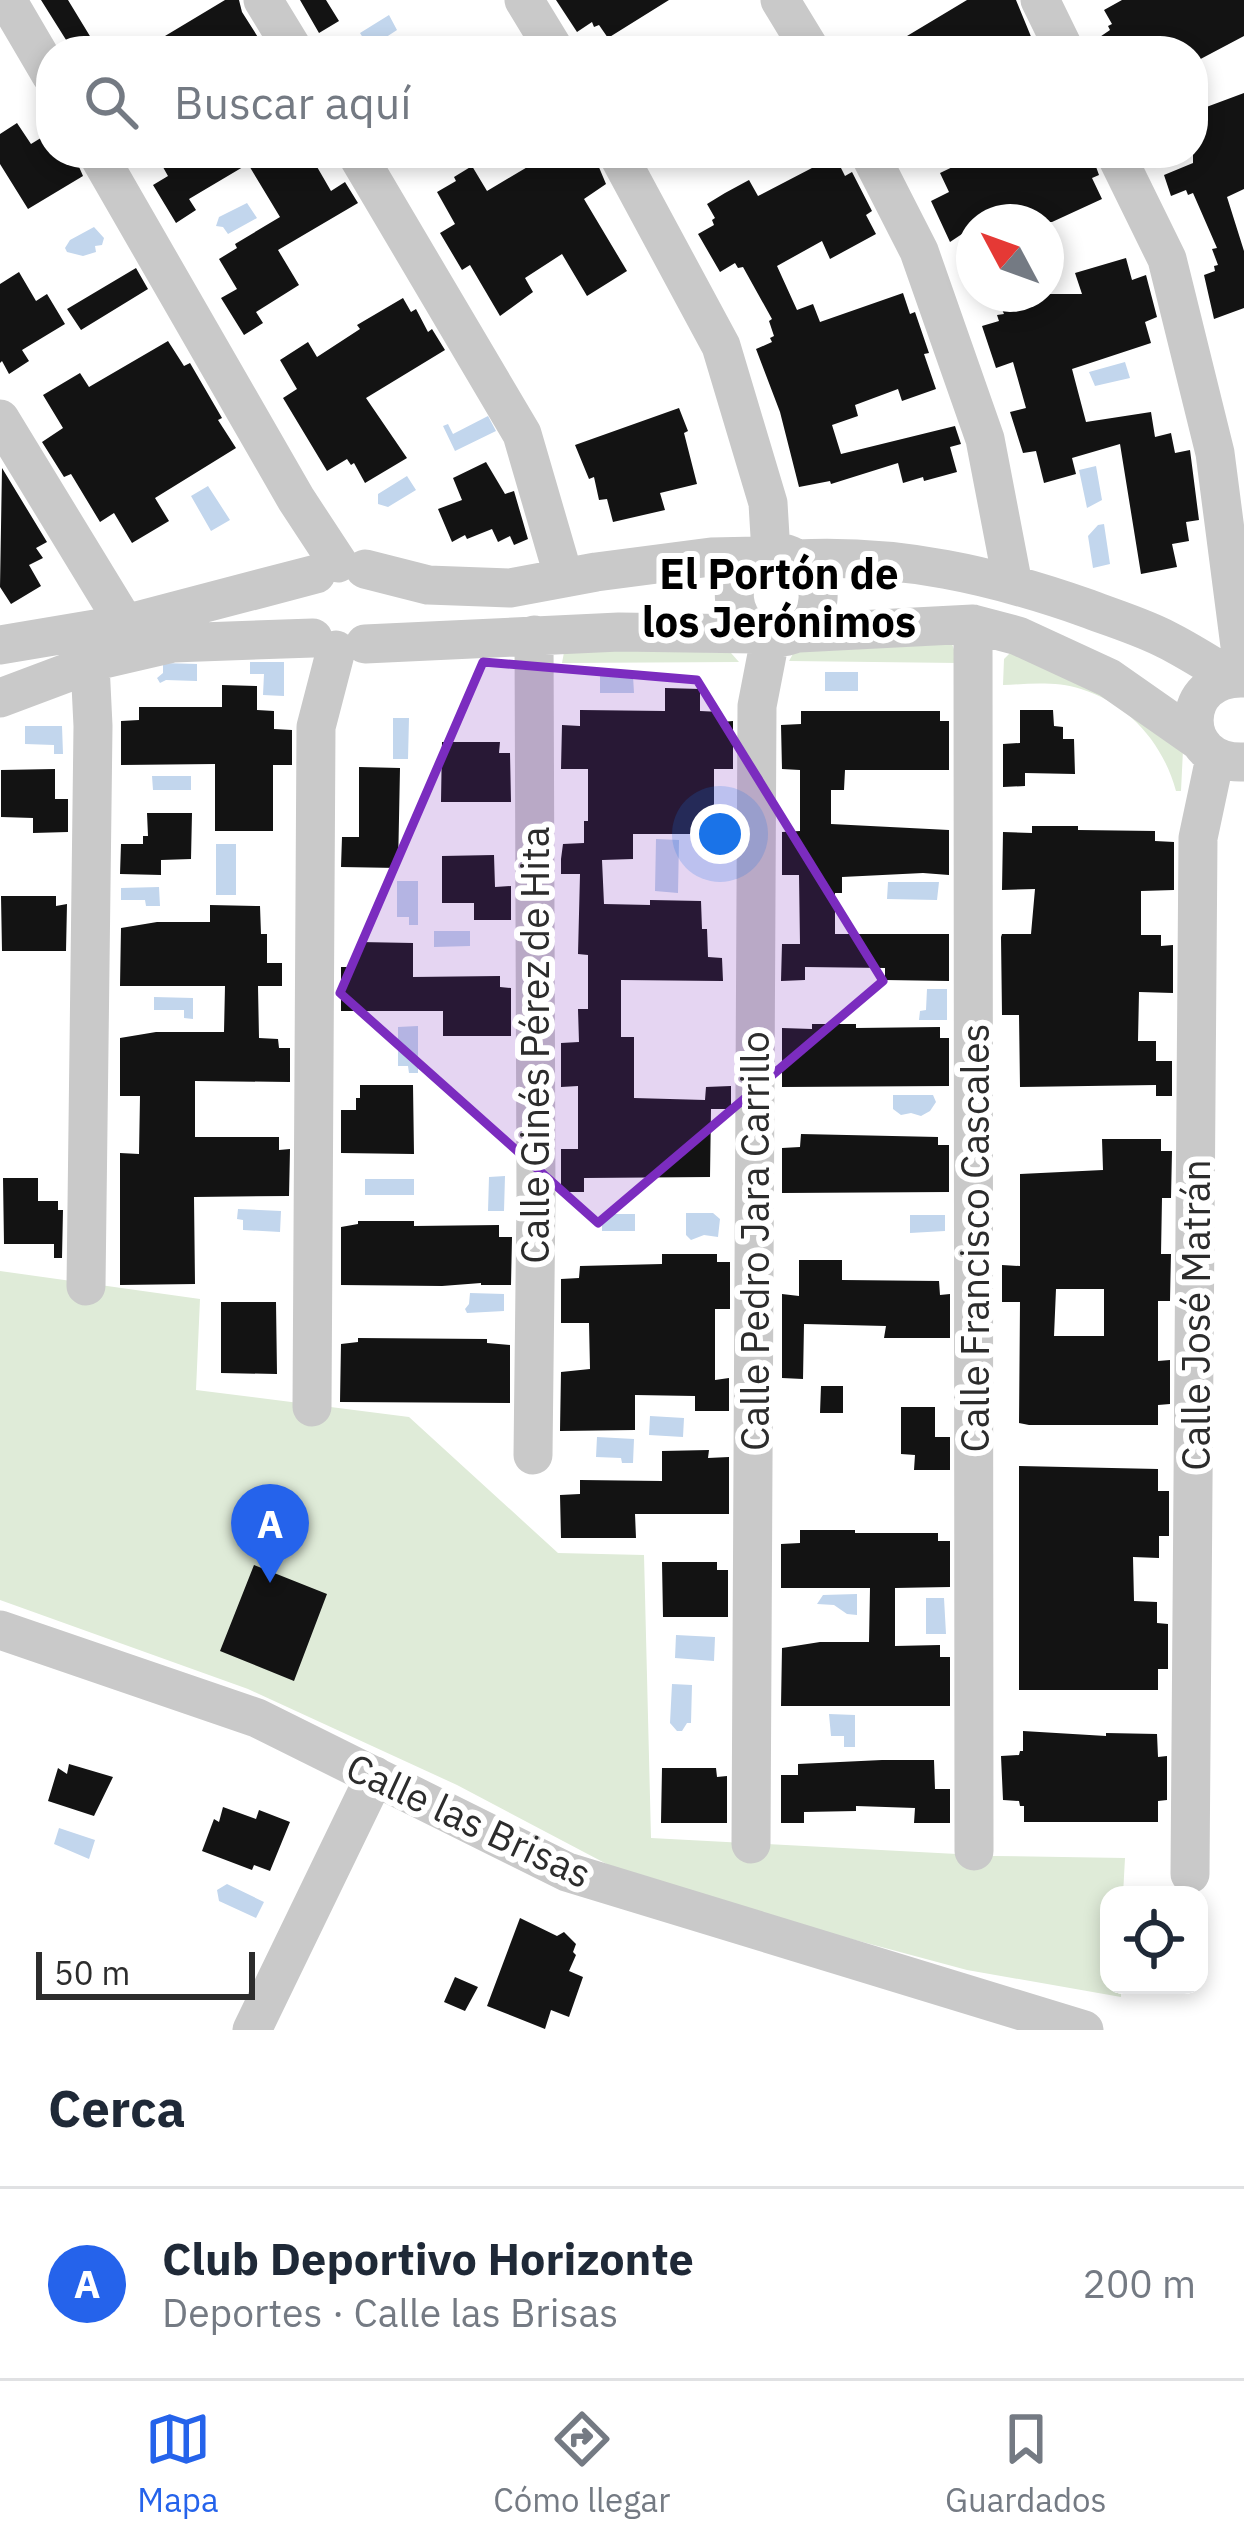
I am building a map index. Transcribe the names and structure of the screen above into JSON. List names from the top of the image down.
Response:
{
  "streets": {
    "street": [
      "Calle Ginés Pérez de Hita",
      "Calle Francisco Cascales",
      "Calle Pedro Jara Carrillo",
      "Calle José Matrán",
      "Calle las Brisas"
    ]
  },
  "districts": ["El Portón de los Jerónimos"],
  "scale_bar": "50 m",
  "north": "top left",
  "page": {
    "search": "Buscar aquí",
    "pins": "A",
    "scale": "50 m",
    "heading": "Cerca",
    "list": [
      {
        "mark": "A",
        "name": "Club Deportivo Horizonte",
        "note": "Deportes · Calle las Brisas",
        "value": "200 m"
      }
    ],
    "nav": ["Mapa", "Cómo llegar", "Guardados"]
  }
}
